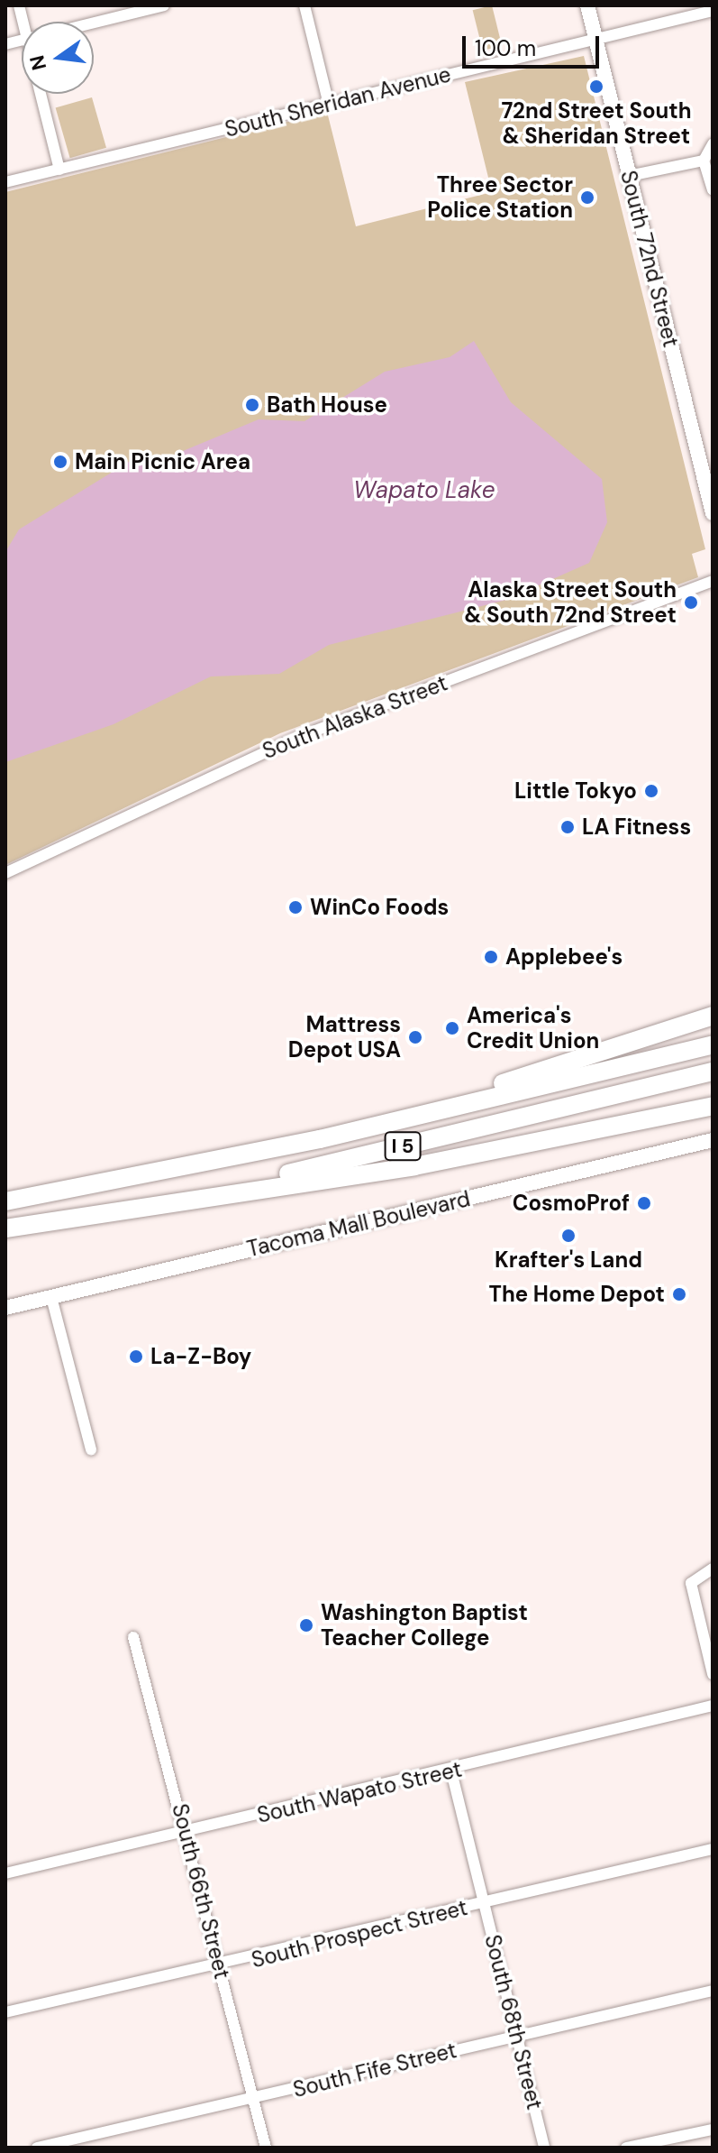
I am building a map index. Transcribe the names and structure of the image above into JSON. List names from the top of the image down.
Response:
{
  "streets": {
    "highway": ["I 5"],
    "main road": ["South 72nd Street", "Tacoma Mall Boulevard"],
    "street": [
      "South Sheridan Avenue",
      "South Alaska Street",
      "South Wapato Street",
      "South 66th Street",
      "South Prospect Street",
      "South 68th Street",
      "South Fife Street"
    ]
  },
  "crossings": [
    ["South Sheridan Avenue", "South 72nd Street"],
    ["South Wapato Street", "South 66th Street"],
    ["South Wapato Street", "South 68th Street"],
    ["South 66th Street", "South Prospect Street"],
    ["South 66th Street", "South Fife Street"],
    ["South Prospect Street", "South 68th Street"],
    ["South 68th Street", "South Fife Street"]
  ],
  "water": ["Wapato Lake"],
  "places": [
    "72nd Street South & Sheridan Street",
    "Three Sector Police Station",
    "Bath House",
    "Main Picnic Area",
    "Alaska Street South & South 72nd Street",
    "Little Tokyo",
    "LA Fitness",
    "WinCo Foods",
    "Applebee's",
    "America's Credit Union",
    "Mattress Depot USA",
    "CosmoProf",
    "Krafter's Land",
    "The Home Depot",
    "La-Z-Boy",
    "Washington Baptist Teacher College"
  ],
  "scale_bar": "100 m",
  "north": "left"
}
